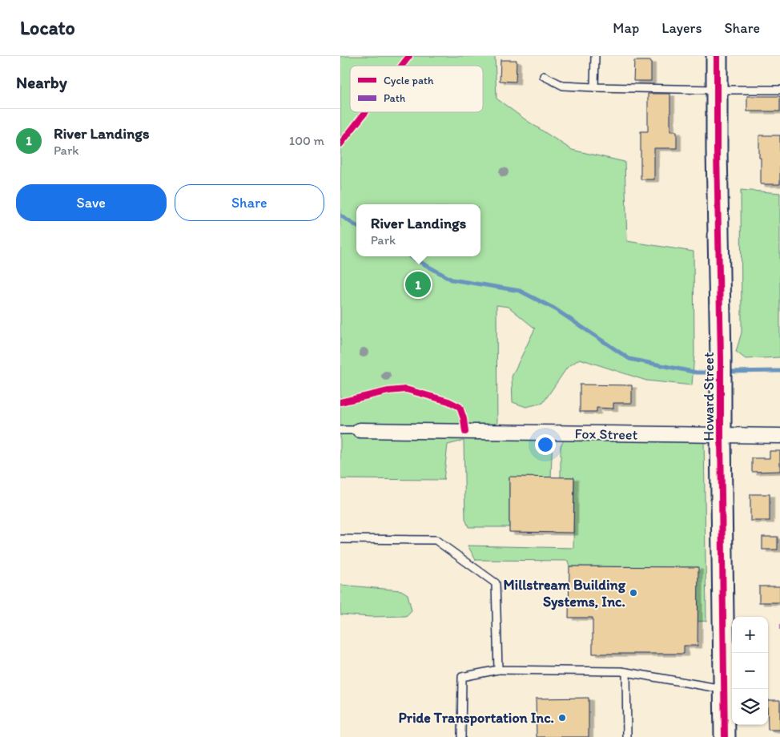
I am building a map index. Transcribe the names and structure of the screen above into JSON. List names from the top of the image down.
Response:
{
  "streets": {
    "street": ["Howard Street", "Fox Street"]
  },
  "crossings": [
    ["Howard Street", "Fox Street"]
  ],
  "places": ["Millstream Building Systems, Inc.", "Pride Transportation Inc."],
  "legend": ["Cycle path", "Path"],
  "page": {
    "header": "Locato",
    "nav": ["Map", "Layers", "Share"],
    "heading": "Nearby",
    "list": [
      {
        "mark": "1",
        "name": "River Landings",
        "note": "Park",
        "value": "100 m"
      }
    ],
    "buttons": ["Save", "Share"],
    "popup": ["River Landings", "Park"],
    "pins": "1",
    "map_buttons": ["+", "−"]
  }
}
